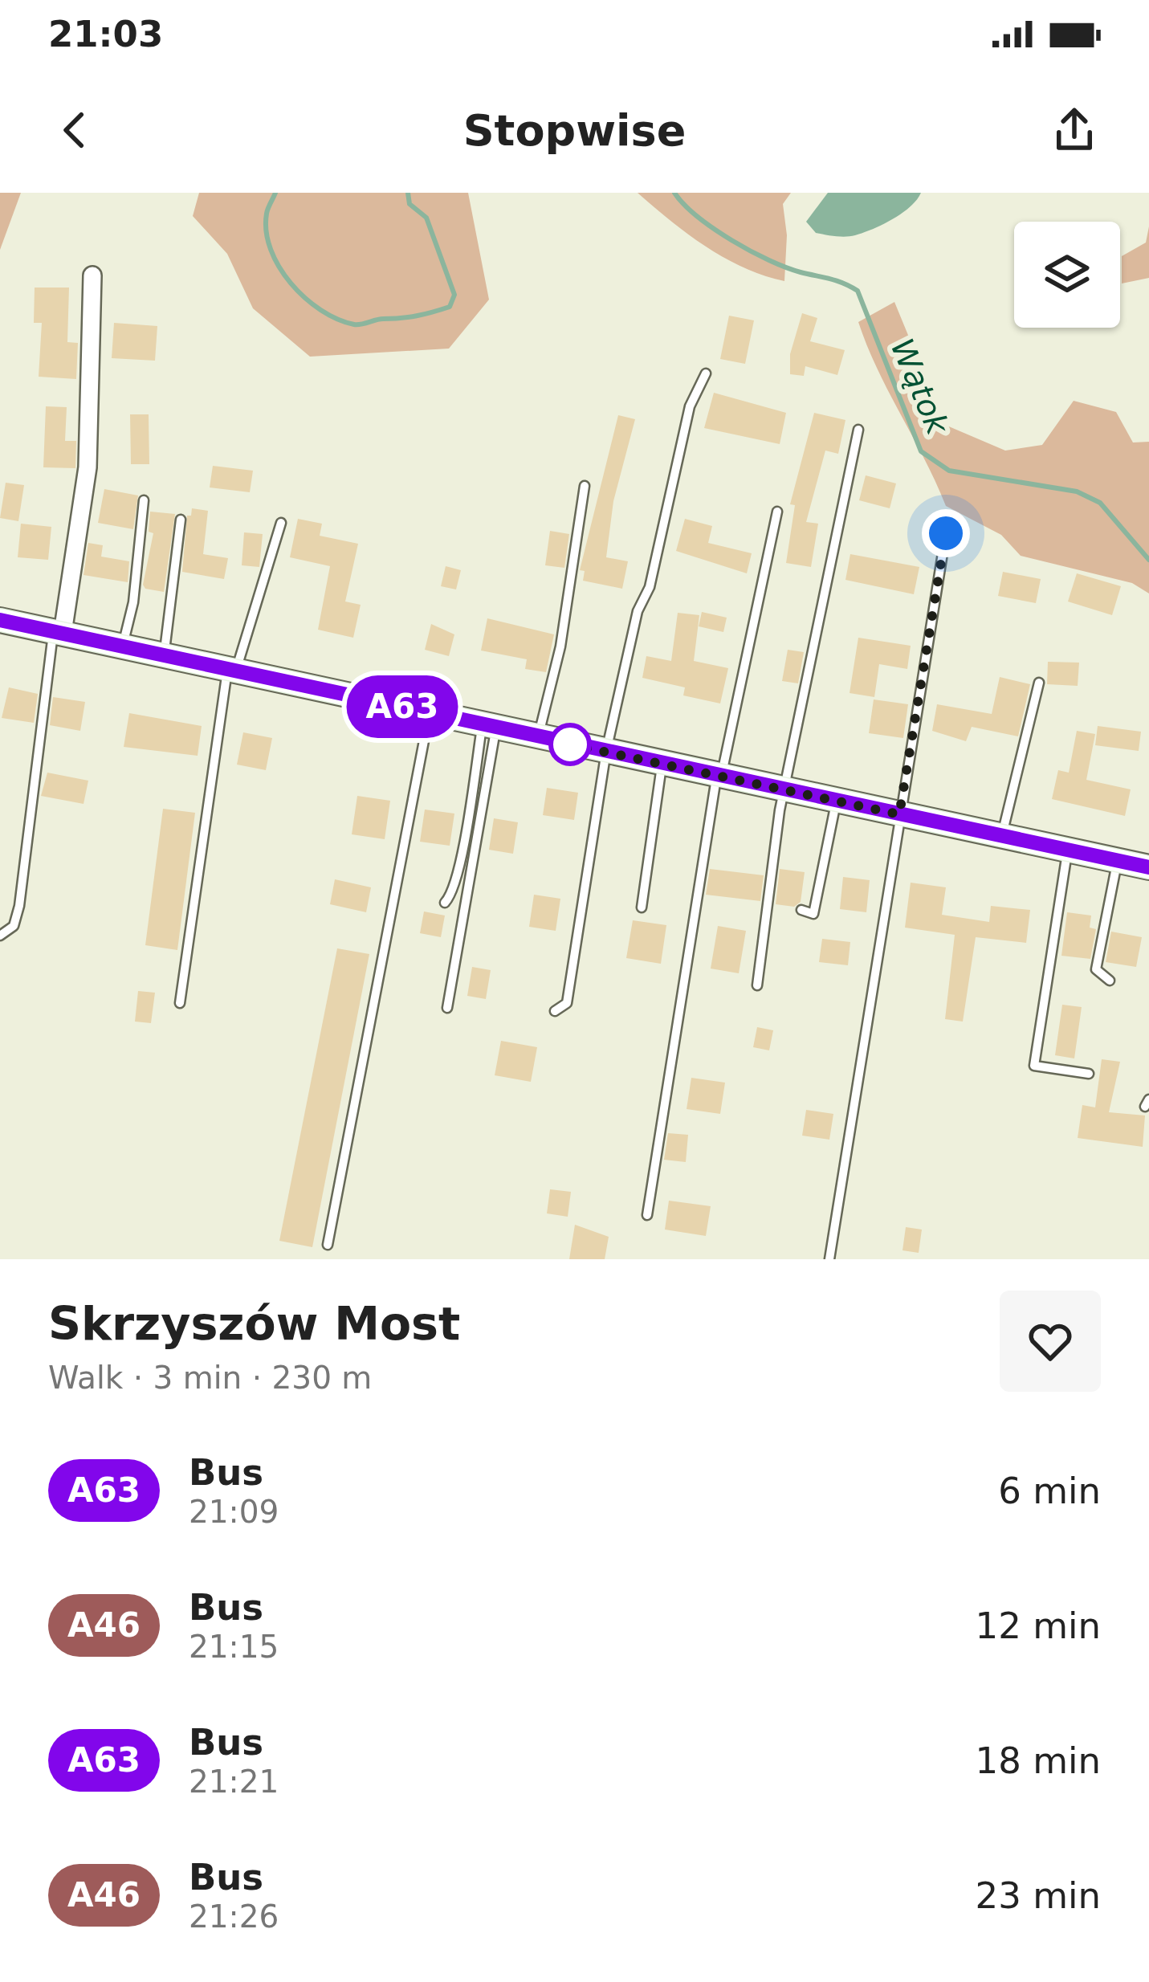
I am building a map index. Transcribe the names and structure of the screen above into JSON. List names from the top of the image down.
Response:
{
  "water": ["Wątok"],
  "lines": ["bus line A63"],
  "page": {
    "status": "21:03",
    "header": "Stopwise",
    "on_map": "A63",
    "heading": ["Skrzyszów Most", "Walk · 3 min · 230 m"],
    "list": [
      {
        "mark": "A63",
        "name": "Bus",
        "note": "21:09",
        "value": "6 min"
      },
      {
        "mark": "A46",
        "name": "Bus",
        "note": "21:15",
        "value": "12 min"
      },
      {
        "mark": "A63",
        "name": "Bus",
        "note": "21:21",
        "value": "18 min"
      },
      {
        "mark": "A46",
        "name": "Bus",
        "note": "21:26",
        "value": "23 min"
      }
    ]
  }
}
